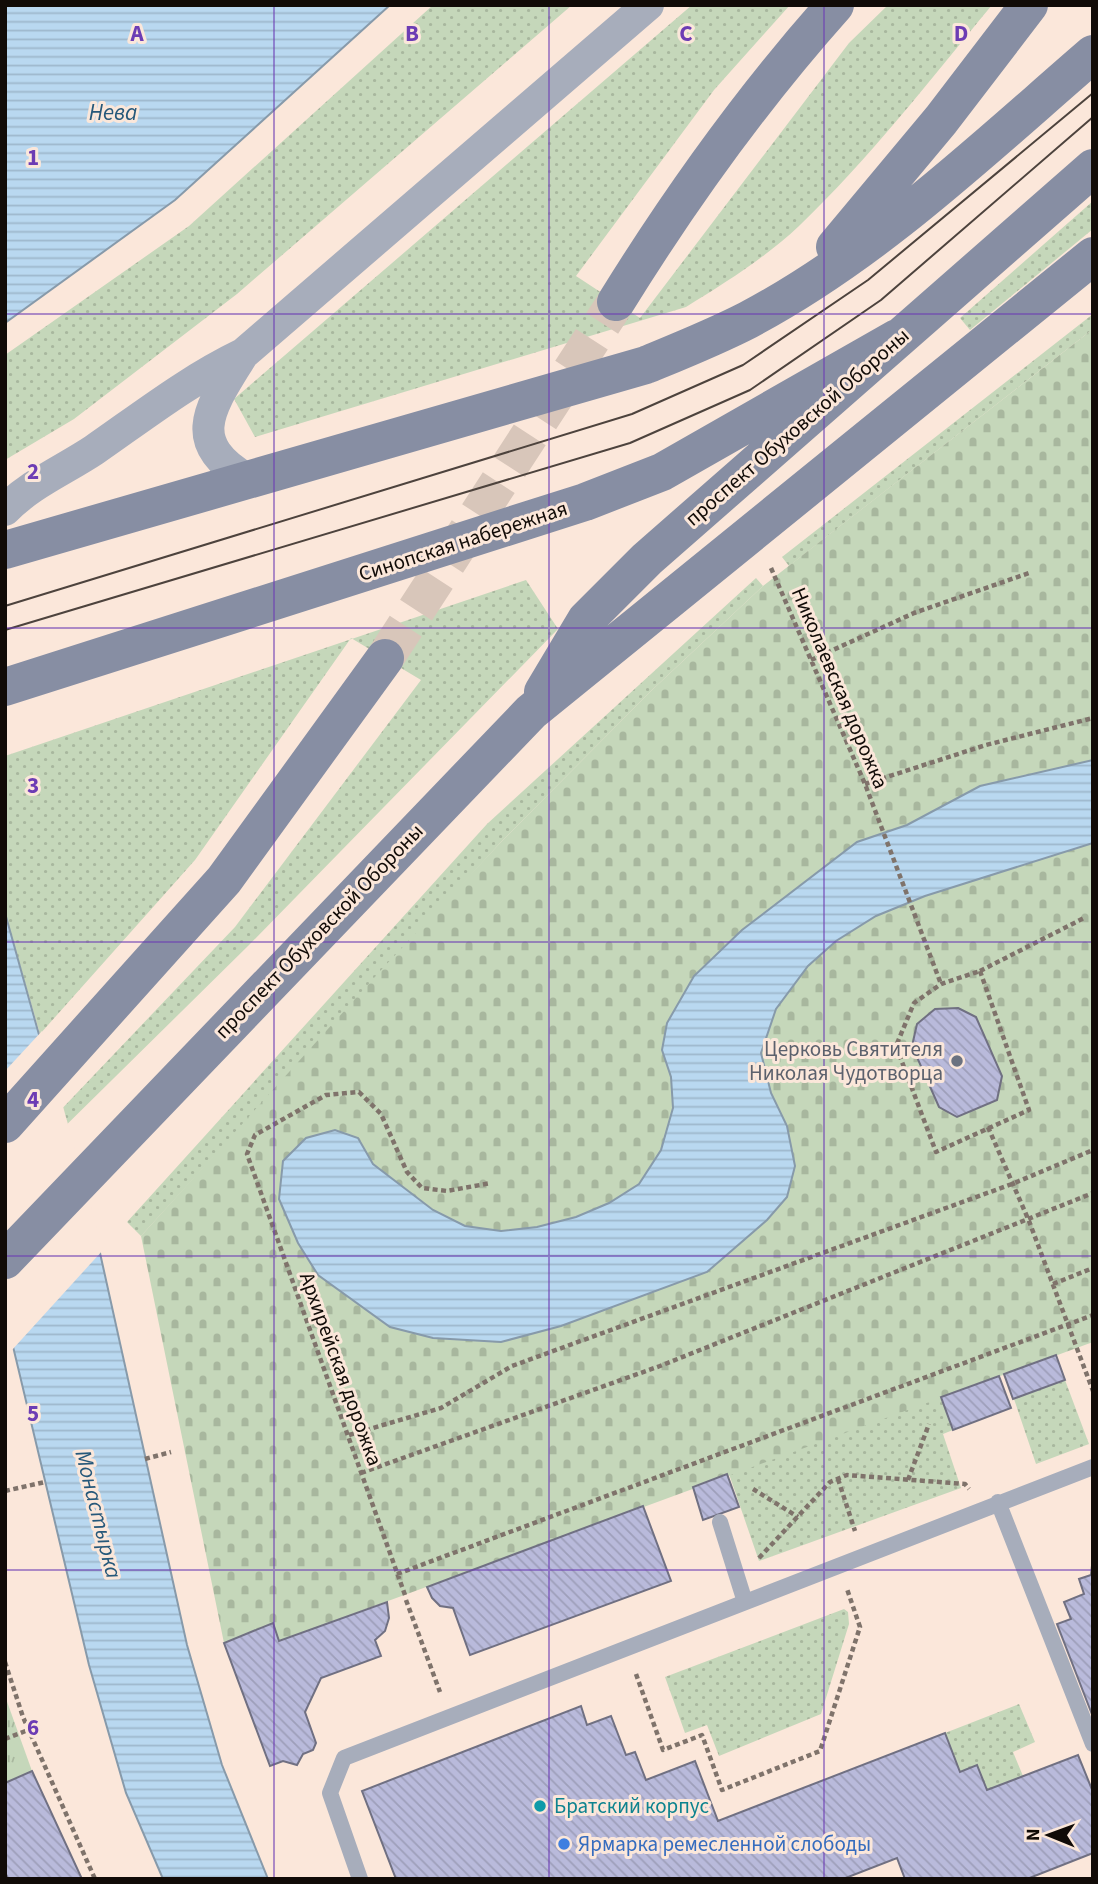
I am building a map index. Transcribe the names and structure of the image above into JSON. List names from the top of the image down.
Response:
{
  "streets": {
    "main road": ["проспект Обуховской Обороны", "Синопская набережная"],
    "path": ["Николаевская дорожка", "Архирейская дорожка"]
  },
  "crossings": [
    ["проспект Обуховской Обороны", "Синопская набережная"]
  ],
  "water": ["Нева", "Монастырка"],
  "places": ["Церковь Святителя Николая Чудотворца", "Братский корпус", "Ярмарка ремесленной слободы"],
  "north": "left",
  "grid": {
    "columns": [
      "A",
      "B",
      "C",
      "D"
    ],
    "rows": [
      "1",
      "2",
      "3",
      "4",
      "5",
      "6"
    ]
  }
}
